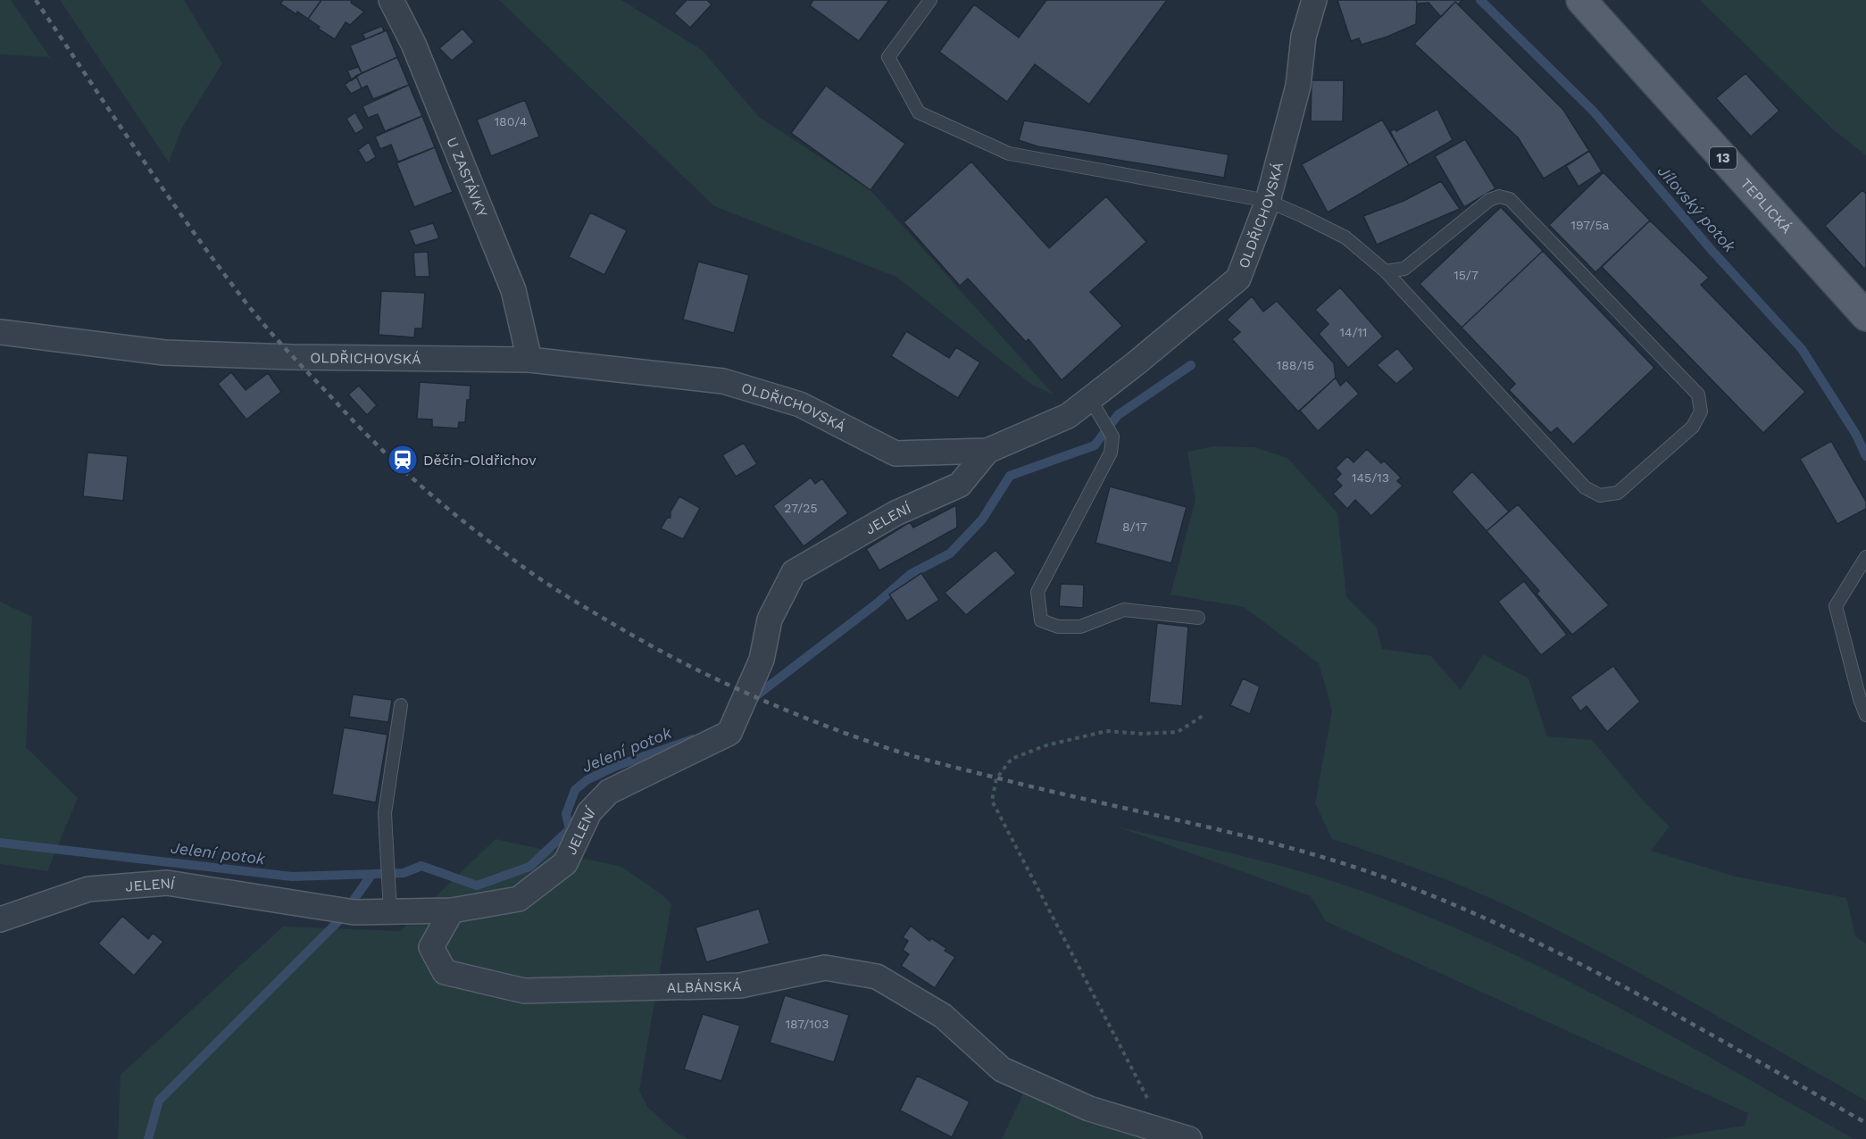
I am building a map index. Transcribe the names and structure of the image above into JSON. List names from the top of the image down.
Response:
{
  "streets": {
    "main road": ["13", "TEPLICKÁ"],
    "street": [
      "U ZASTÁVKY",
      "OLDŘICHOVSKÁ",
      "JELENÍ",
      "ALBÁNSKÁ"
    ]
  },
  "crossings": [
    ["U ZASTÁVKY", "OLDŘICHOVSKÁ"],
    ["OLDŘICHOVSKÁ", "JELENÍ"],
    ["JELENÍ", "ALBÁNSKÁ"]
  ],
  "water": ["Jílovský potok", "Jelení potok"],
  "places": {
    "station": ["Děčín-Oldřichov"]
  },
  "house_numbers": [
    "180/4",
    "197/5a",
    "15/7",
    "14/11",
    "188/15",
    "145/13",
    "27/25",
    "8/17",
    "187/103"
  ]
}
